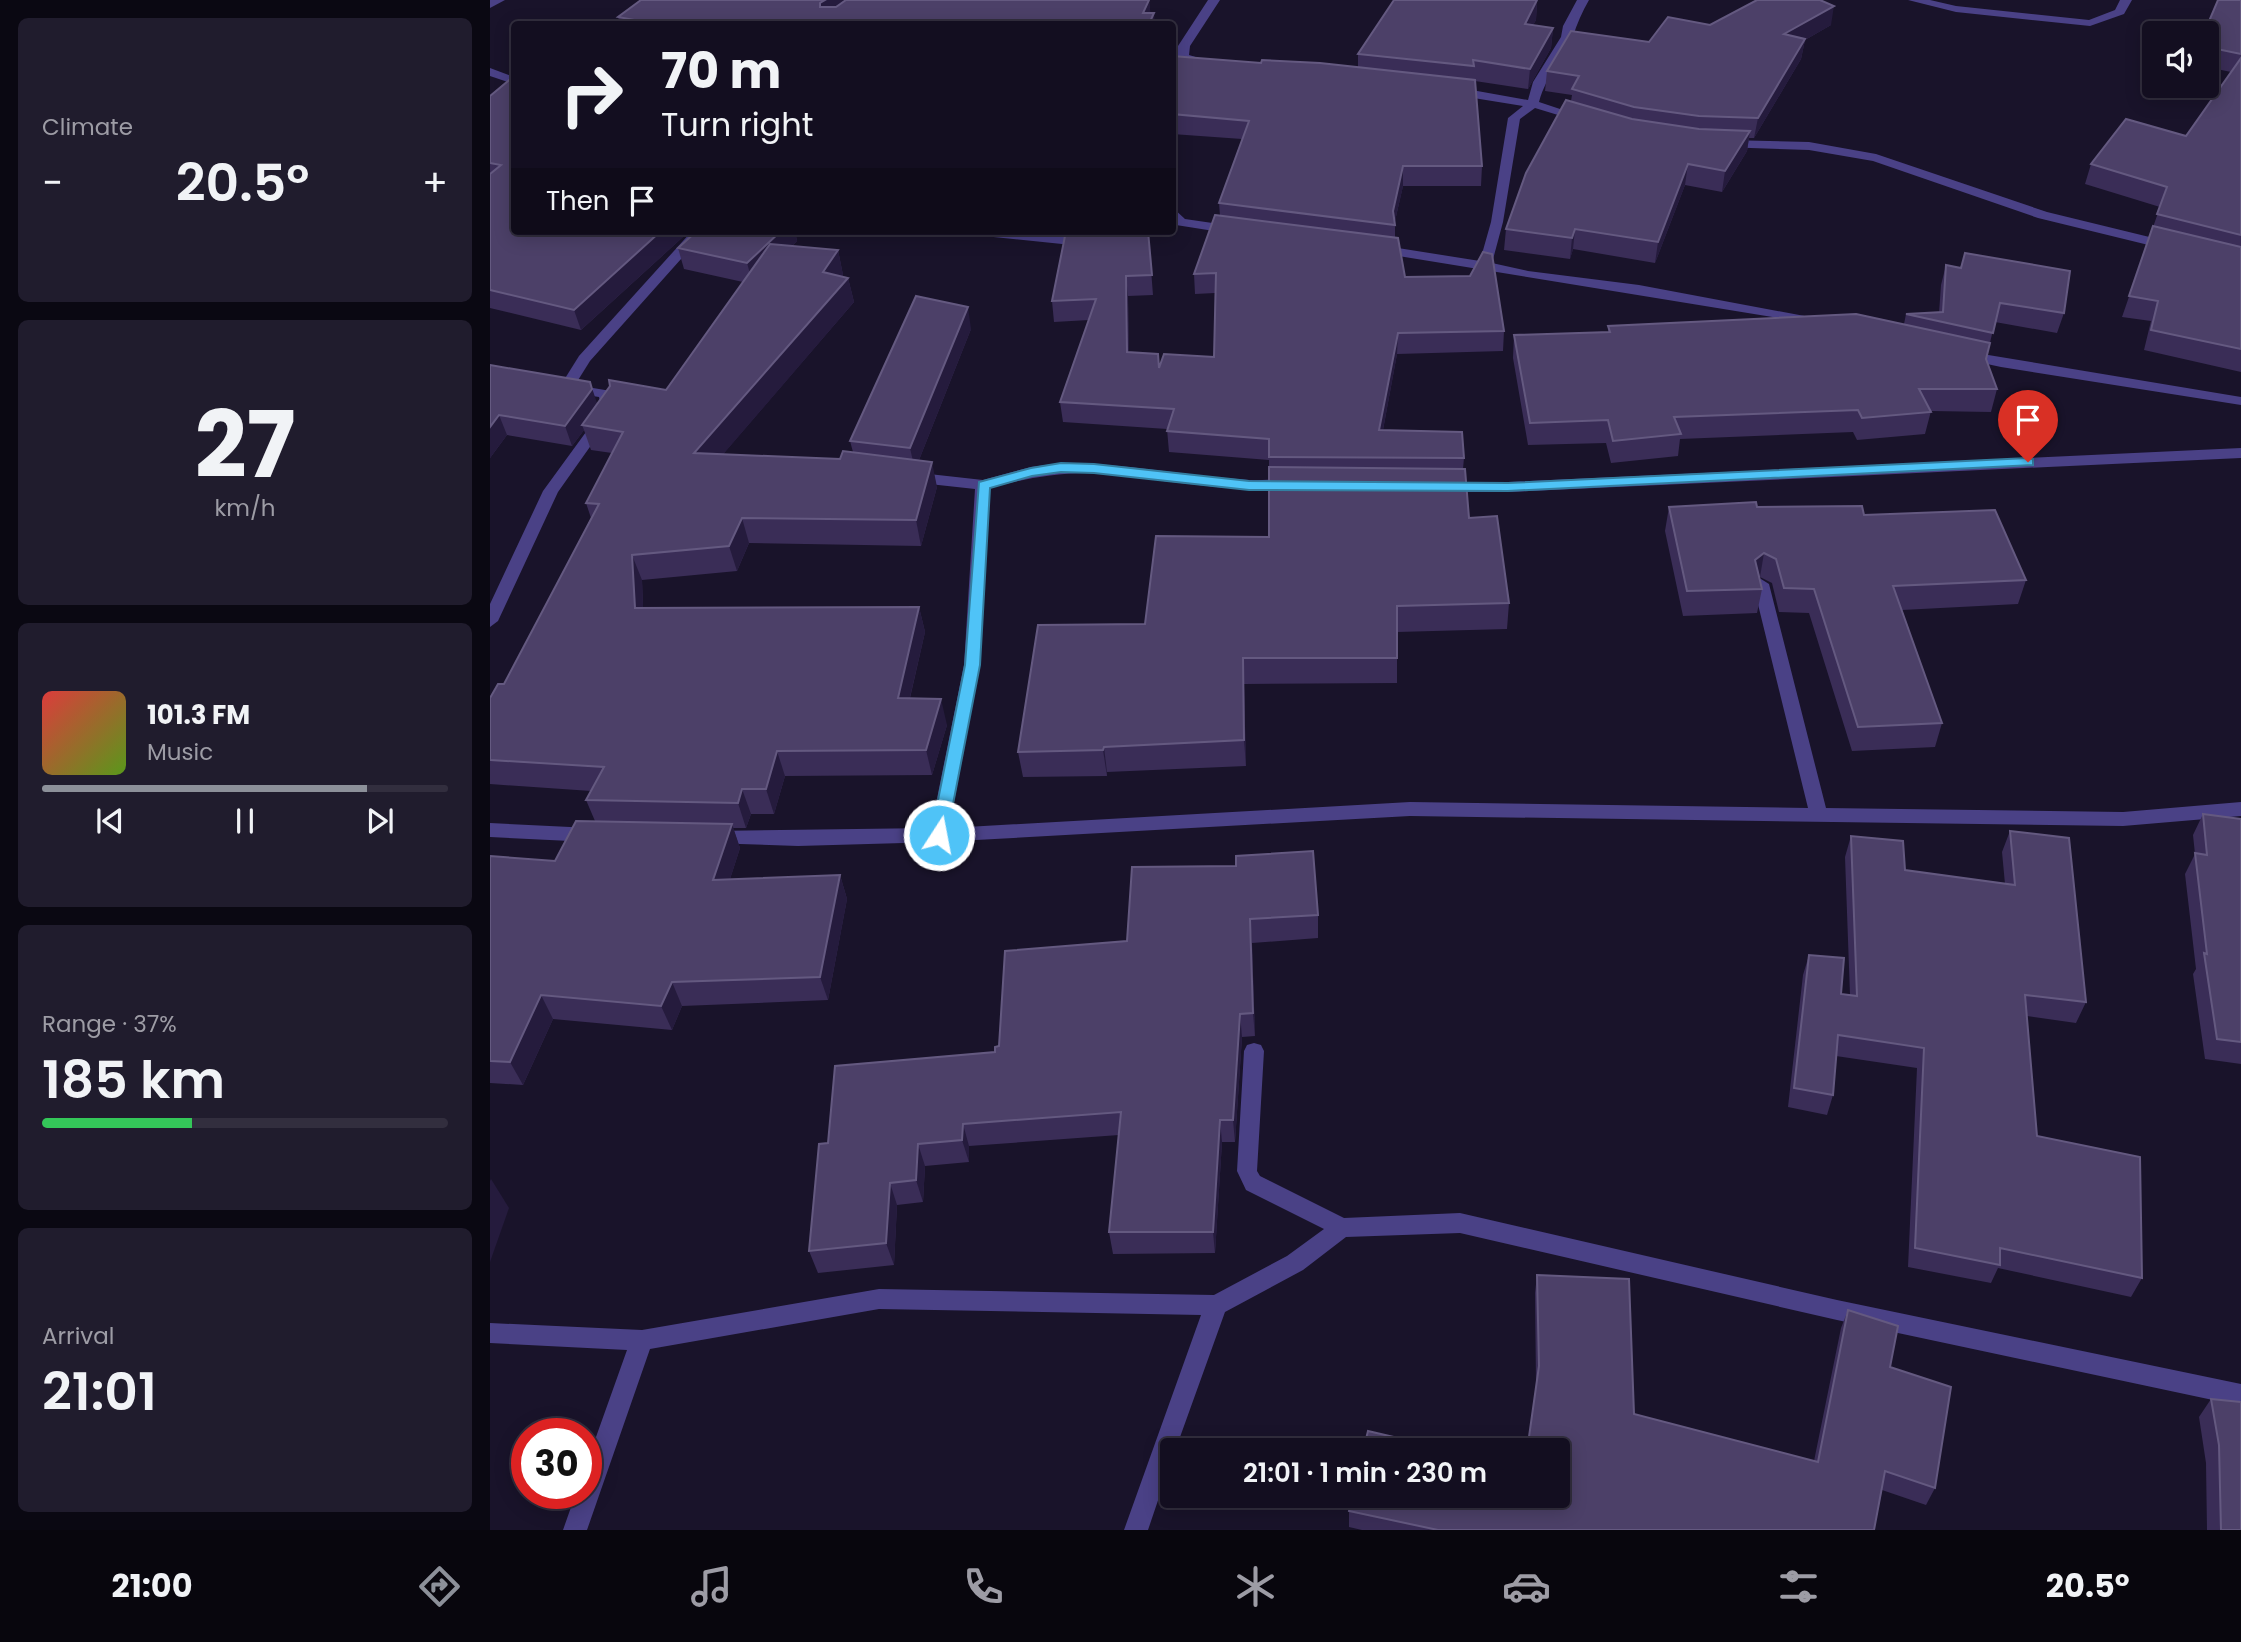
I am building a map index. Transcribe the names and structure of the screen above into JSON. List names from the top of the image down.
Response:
{
  "page": {
    "tile": [
      "Climate",
      ["27", "km/h"],
      ["Range · 37%", "185 km"],
      ["Arrival", "21:01"]
    ],
    "turn": ["70 m", "Turn right"],
    "heat": ["−", "20.5°", "+"],
    "then": "Then",
    "song": ["101.3 FM", "Music"],
    "limit": "30",
    "trip": "21:01 · 1 min · 230 m",
    "tabs": ["21:00", "20.5°"]
  }
}
